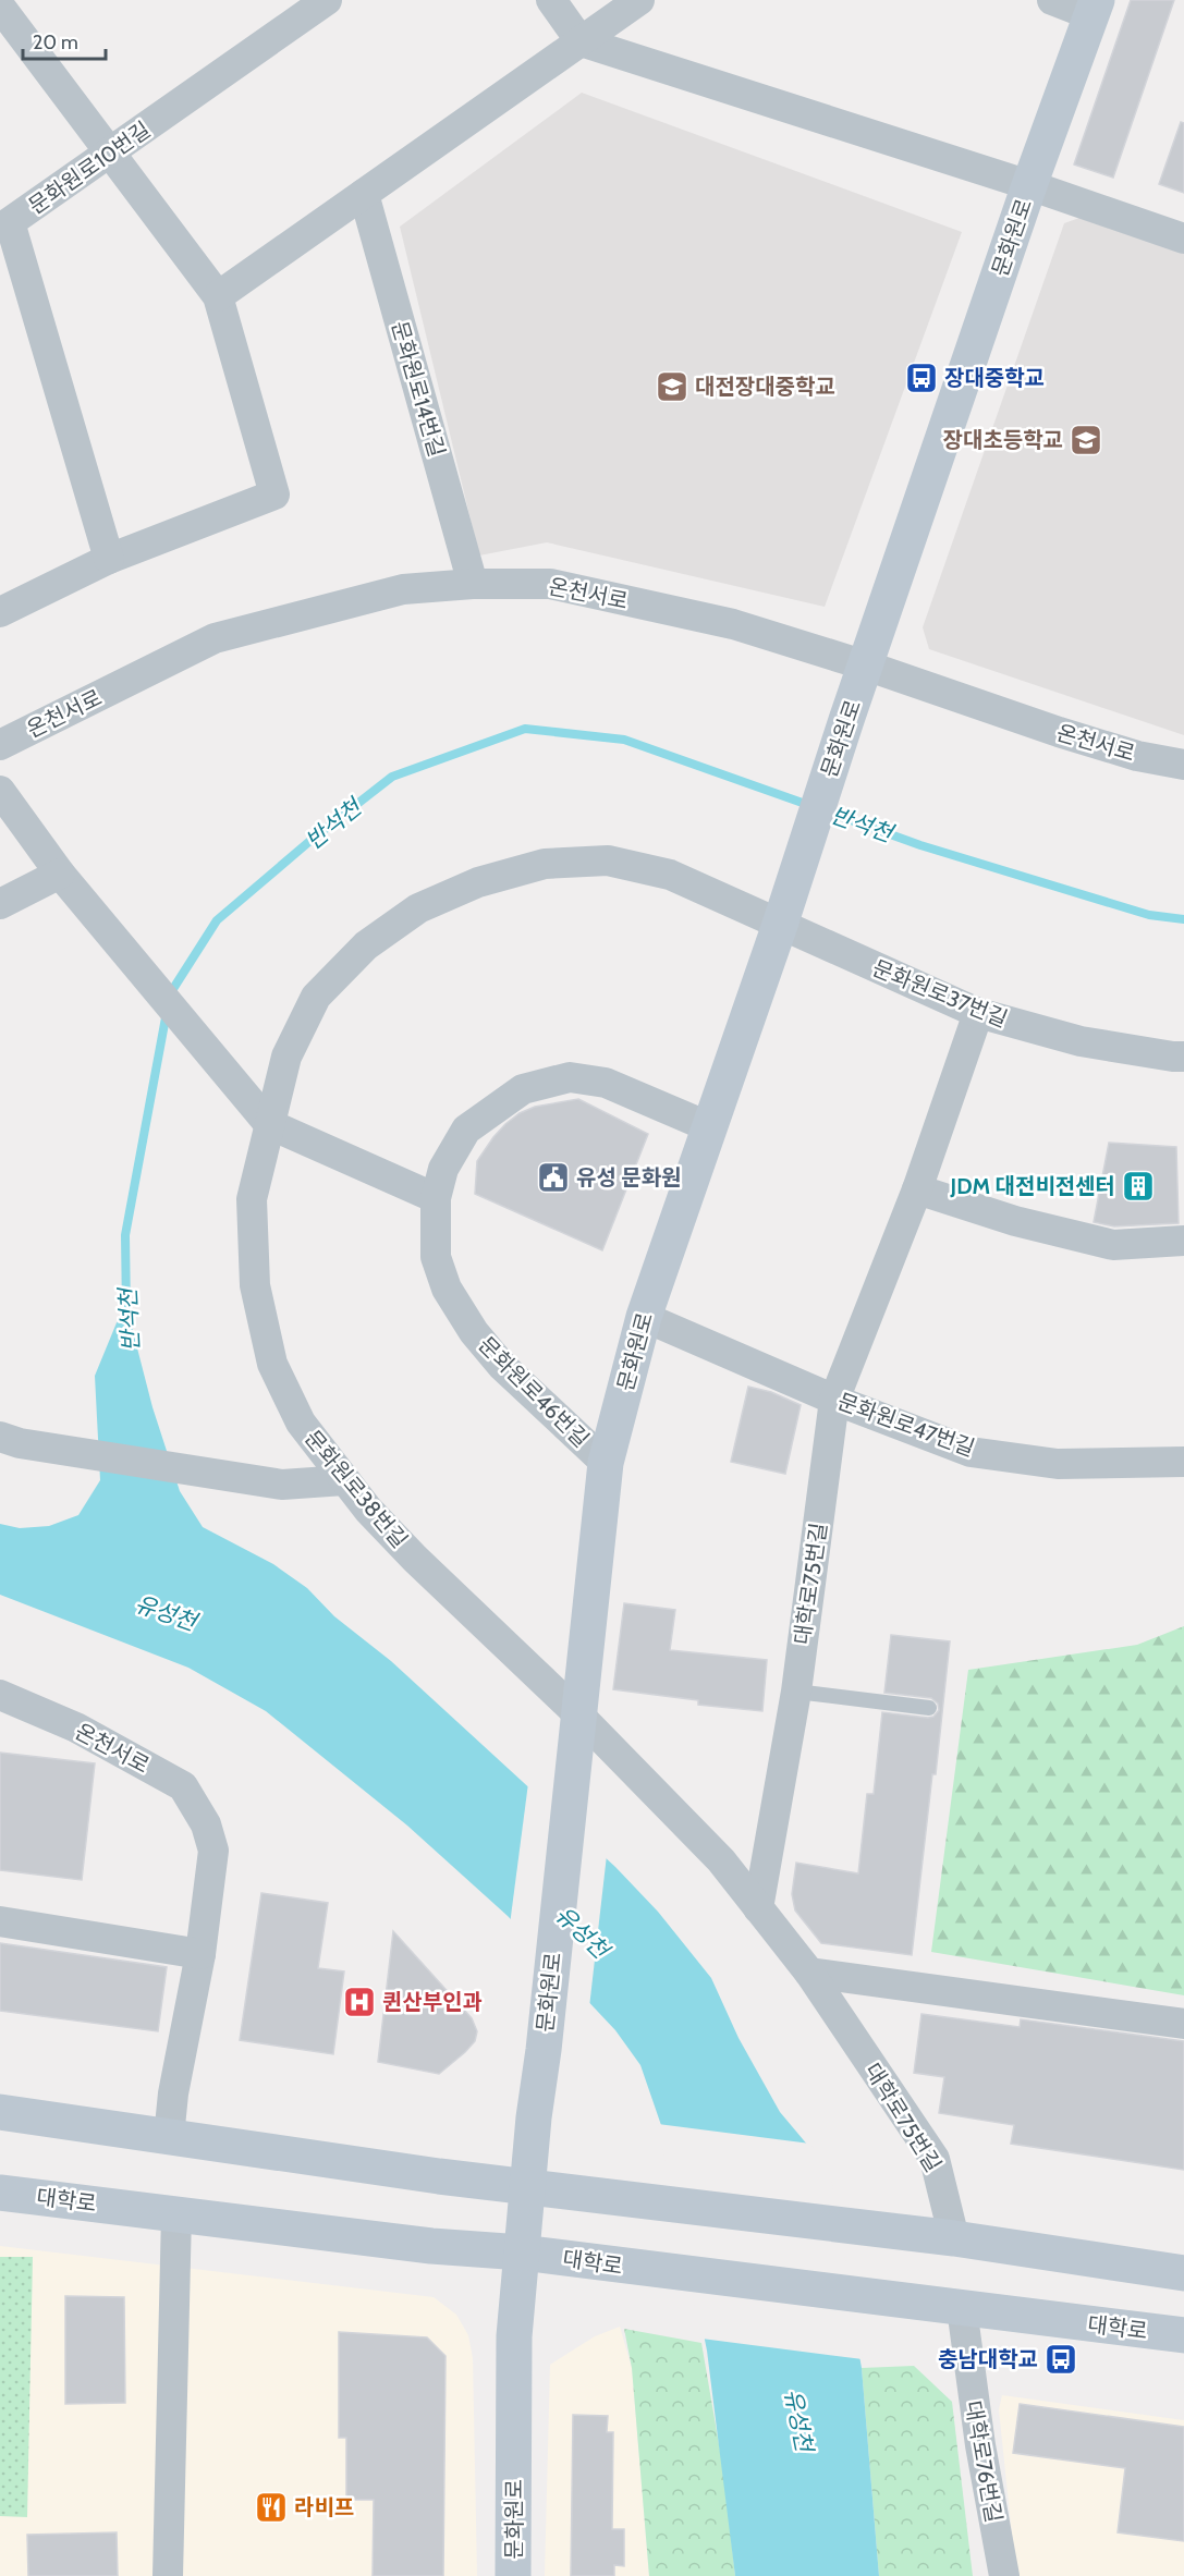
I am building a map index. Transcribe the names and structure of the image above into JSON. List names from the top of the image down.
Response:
{
  "streets": {
    "street": [
      "문화원로10번길",
      "문화원로",
      "문화원로14번길",
      "온천서로",
      "문화원로37번길",
      "문화원로46번길",
      "문화원로47번길",
      "문화원로38번길",
      "대학로75번길",
      "대학로",
      "대학로76번길"
    ]
  },
  "crossings": [
    ["문화원로", "온천서로"],
    ["문화원로", "문화원로37번길"],
    ["문화원로", "문화원로46번길"],
    ["문화원로", "문화원로47번길"],
    ["문화원로", "문화원로38번길"],
    ["문화원로", "대학로"],
    ["문화원로14번길", "온천서로"],
    ["문화원로37번길", "문화원로38번길"],
    ["문화원로37번길", "대학로75번길"],
    ["문화원로47번길", "대학로75번길"],
    ["문화원로38번길", "대학로75번길"],
    ["대학로", "대학로76번길"]
  ],
  "water": ["반석천", "유성천"],
  "places": {
    "bus stop": ["장대중학교", "충남대학교"],
    "school or university": ["대전장대중학교", "장대초등학교"],
    "public building": ["유성 문화원"],
    "building": ["JDM 대전비전센터"],
    "hospital": ["퀸산부인과"],
    "restaurant": ["라비프"]
  },
  "scale_bar": "20 m"
}
